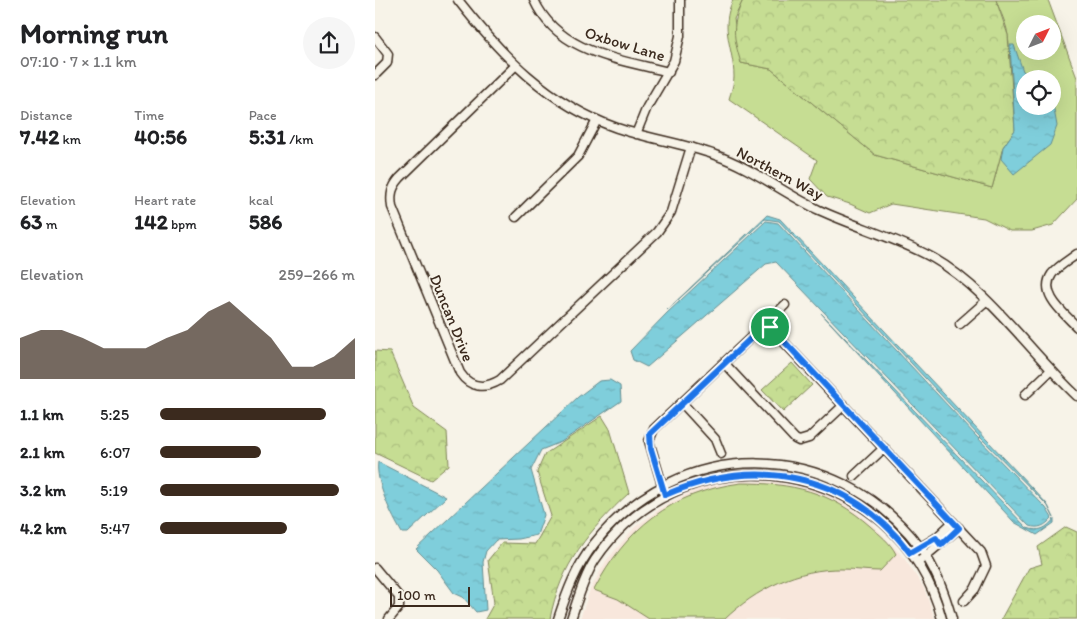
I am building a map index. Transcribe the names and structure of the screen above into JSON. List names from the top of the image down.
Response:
{
  "streets": {
    "street": ["Oxbow Lane", "Northern Way", "Duncan Drive"]
  },
  "crossings": [
    ["Northern Way", "Duncan Drive"]
  ],
  "scale_bar": "100 m",
  "north": "top right",
  "page": {
    "heading": ["Morning run", "07:10 · 7 × 1.1 km"],
    "stats": [
      ["Distance", "7.42 km"],
      ["Time", "40:56"],
      ["Pace", "5:31 /km"],
      ["Elevation", "63 m"],
      ["Heart rate", "142 bpm"],
      ["kcal", "586"]
    ],
    "chart": ["Elevation", "259–266 m"],
    "list": [
      {
        "name": "1.1 km",
        "note": "5:25"
      },
      {
        "name": "2.1 km",
        "note": "6:07"
      },
      {
        "name": "3.2 km",
        "note": "5:19"
      },
      {
        "name": "4.2 km",
        "note": "5:47"
      }
    ],
    "scale": "100 m"
  }
}
